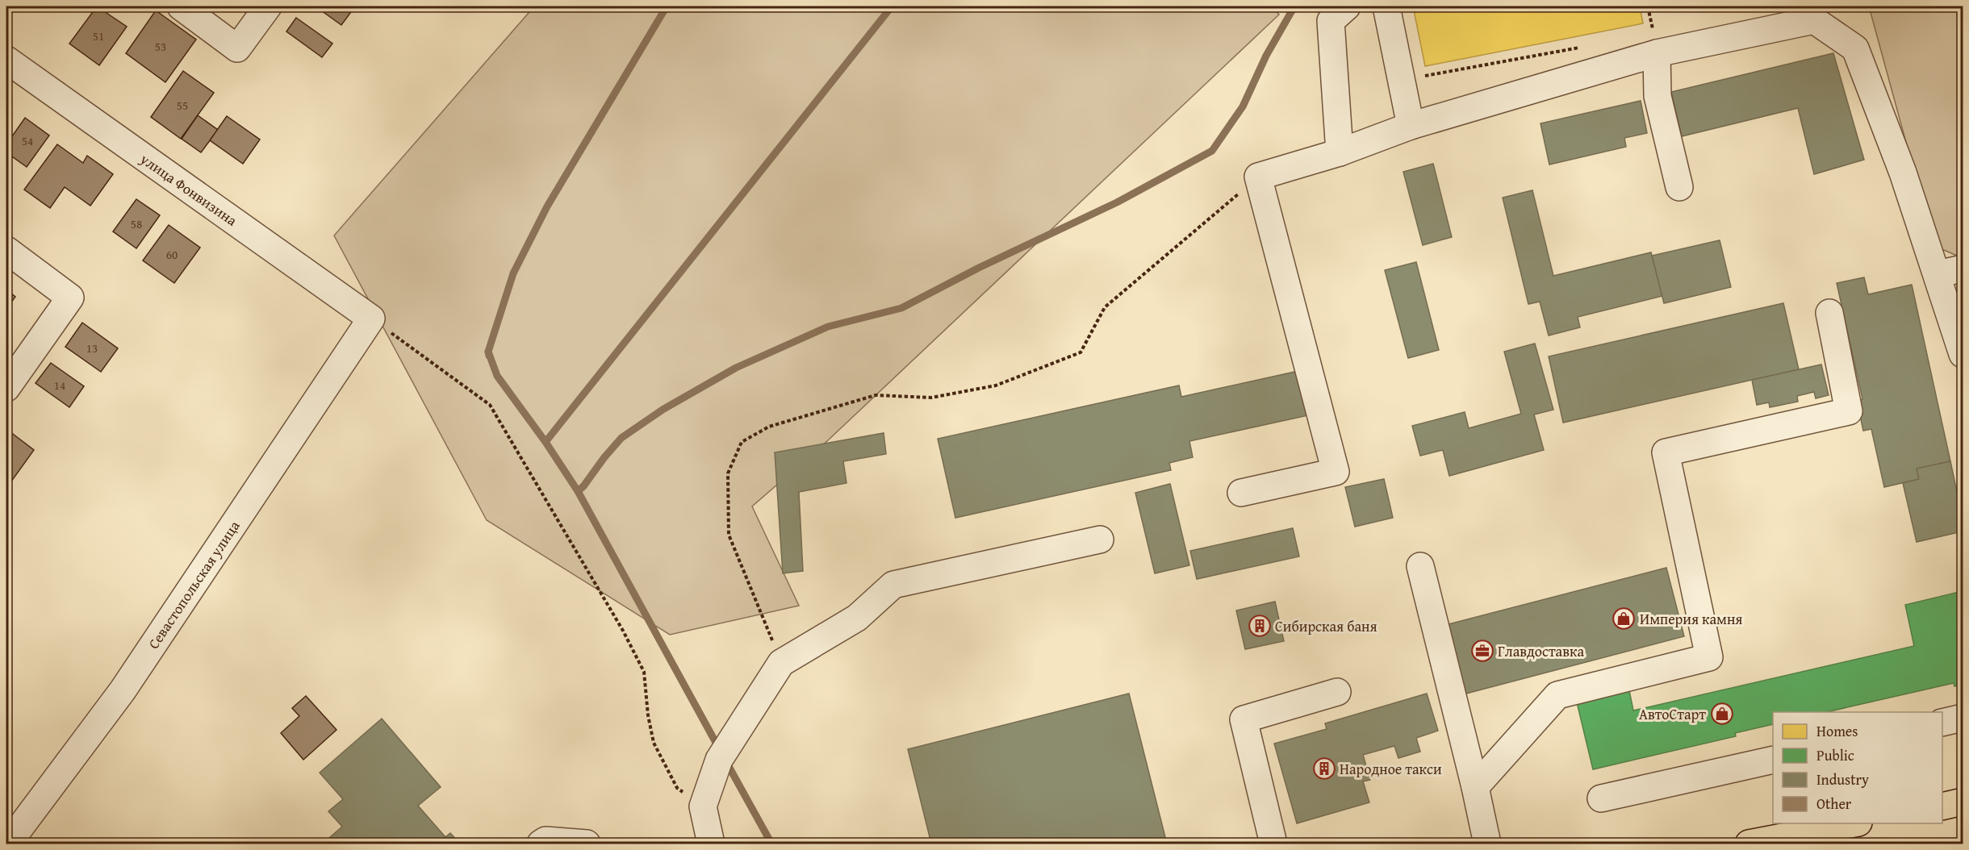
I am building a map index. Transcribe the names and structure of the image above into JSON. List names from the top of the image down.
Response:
{
  "streets": {
    "street": ["улица Фонвизина", "Севастопольская улица"]
  },
  "crossings": [
    ["улица Фонвизина", "Севастопольская улица"]
  ],
  "places": {
    "shop": ["Империя камня", "АвтоСтарт"],
    "building": ["Сибирская баня", "Народное такси"],
    "office": ["Главдоставка"]
  },
  "house_numbers": [
    "51",
    "53",
    "55",
    "54",
    "58",
    "60",
    "13",
    "14"
  ],
  "legend": [
    "Homes",
    "Public",
    "Industry",
    "Other"
  ]
}
